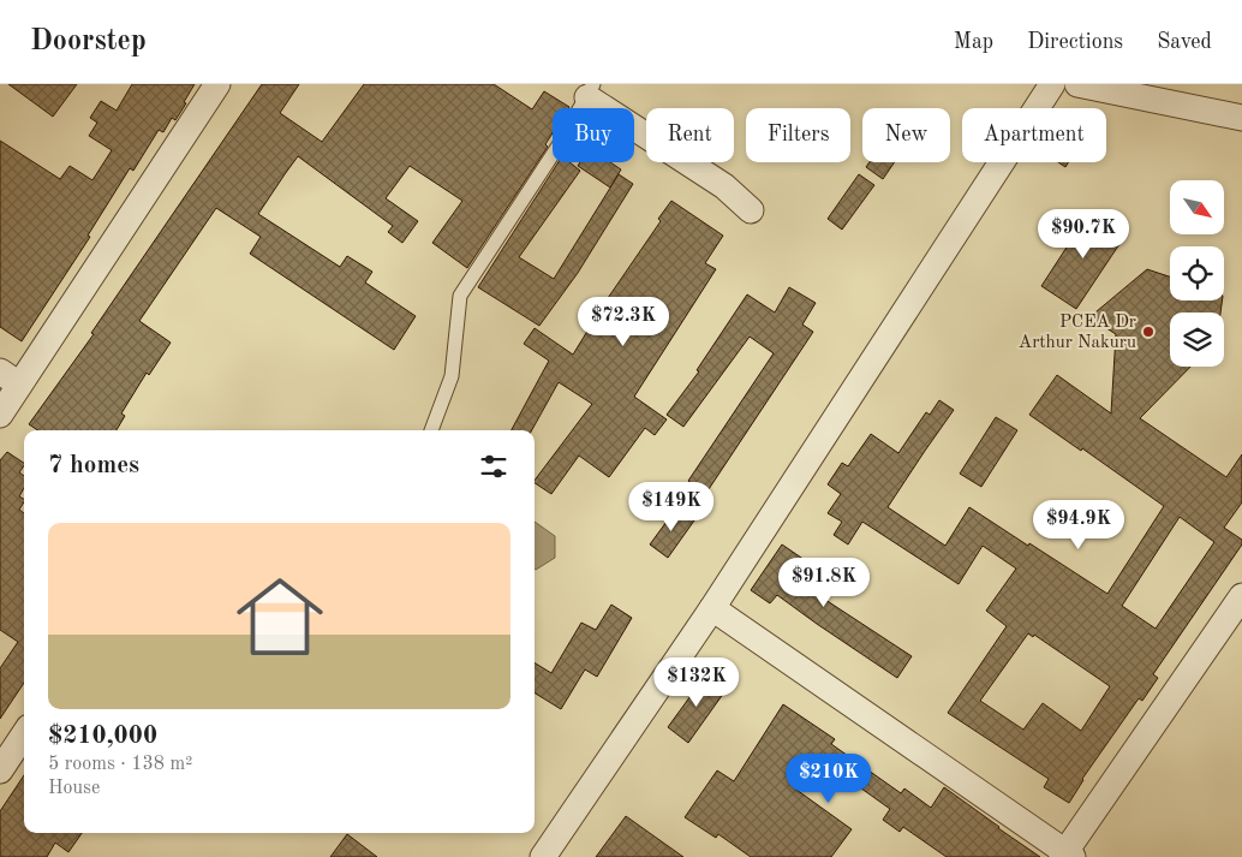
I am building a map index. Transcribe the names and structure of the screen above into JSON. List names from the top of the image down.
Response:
{
  "places": ["PCEA Dr Arthur Nakuru"],
  "north": "bottom right",
  "page": {
    "header": "Doorstep",
    "nav": ["Map", "Directions", "Saved"],
    "chip": [
      "Buy",
      "Rent",
      "Filters",
      "New",
      "Apartment"
    ],
    "price": [
      "$90.7K",
      "$72.3K",
      "$149K",
      "$94.9K",
      "$91.8K",
      "$132K",
      "$210K"
    ],
    "heading": "7 homes",
    "list": [
      {
        "name": "$210,000",
        "note": "5 rooms · 138 m² · House"
      }
    ]
  }
}
